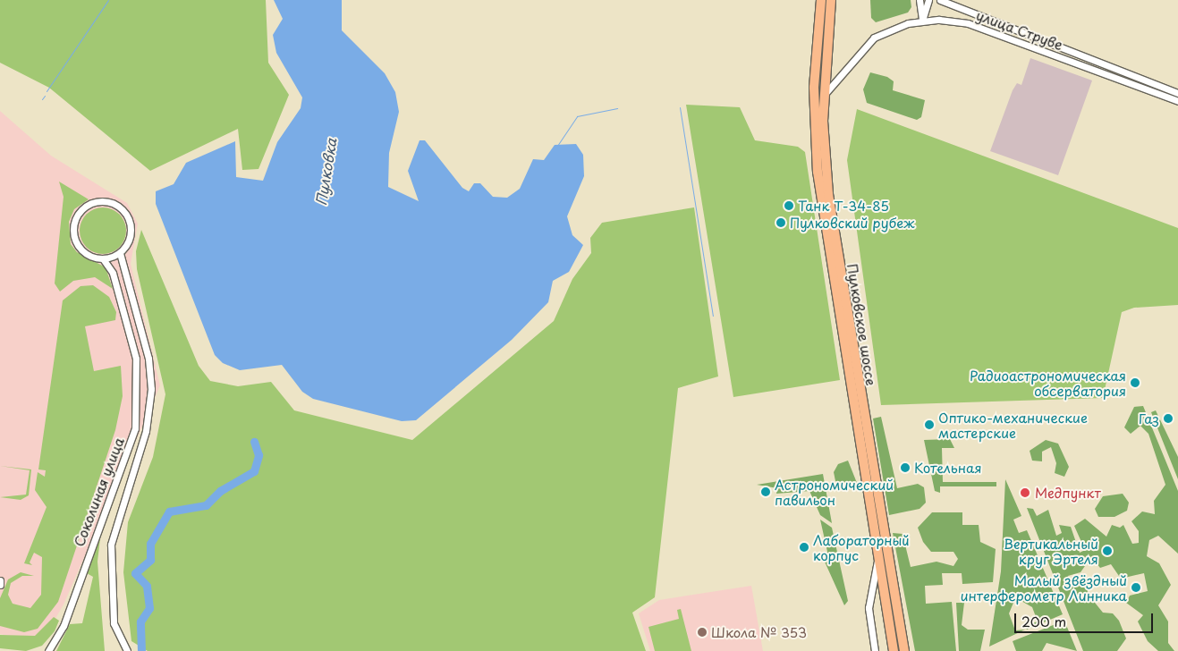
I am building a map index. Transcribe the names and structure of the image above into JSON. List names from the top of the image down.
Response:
{
  "streets": {
    "highway": ["Пулковское шоссе"],
    "street": ["улица Струве", "Соколиная улица"]
  },
  "crossings": [
    ["улица Струве", "Пулковское шоссе"]
  ],
  "water": ["Пулковка"],
  "places": [
    "Танк Т-34-85",
    "Пулковский рубеж",
    "Радиоастрономическая обсерватория",
    "Газ",
    "Оптико-механические мастерские",
    "Котельная",
    "Астрономический павильон",
    "Медпункт",
    "Лабораторный корпус",
    "Вертикальный круг Эртеля",
    "Малый звёздный интерферометр Линника",
    "Школа № 353"
  ],
  "scale_bar": "200 m"
}
